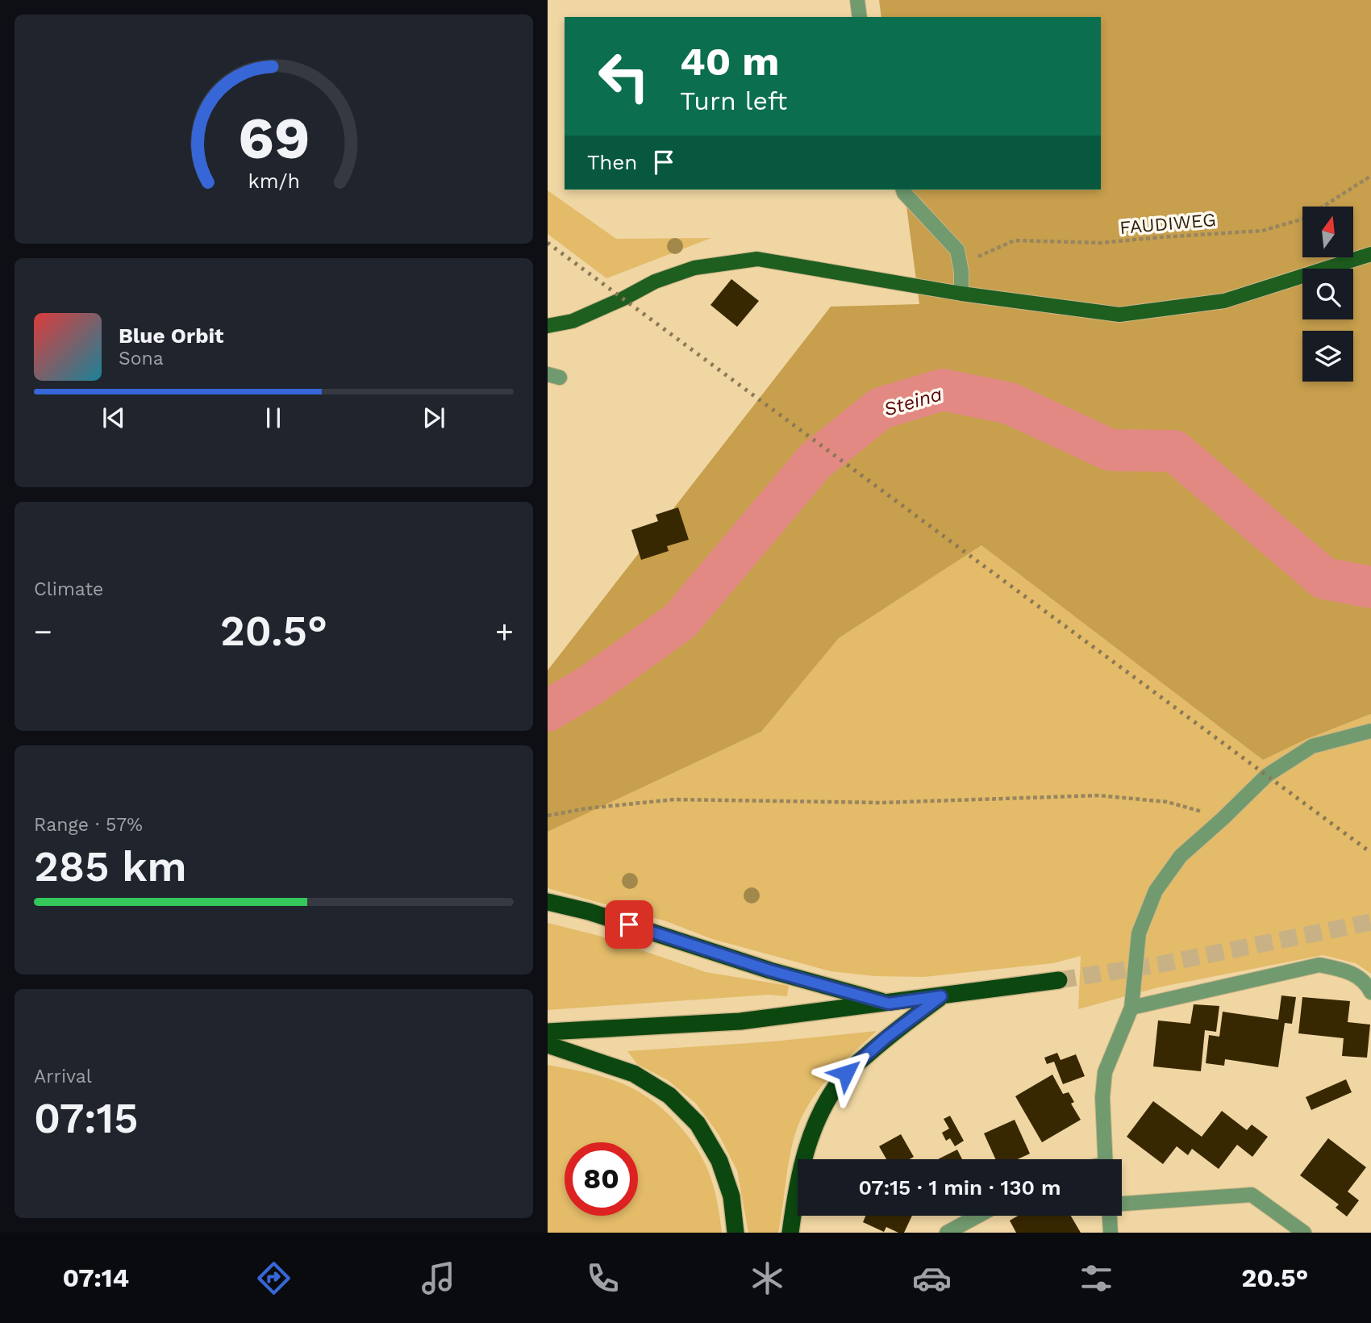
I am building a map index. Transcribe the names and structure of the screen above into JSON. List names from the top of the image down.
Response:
{
  "streets": {
    "path": ["FAUDIWEG"]
  },
  "water": ["Steina"],
  "north": "top",
  "page": {
    "turn": ["40 m", "Turn left"],
    "then": "Then",
    "song": ["Blue Orbit", "Sona"],
    "tile": [
      "Climate",
      ["Range · 57%", "285 km"],
      ["Arrival", "07:15"]
    ],
    "heat": ["−", "20.5°", "+"],
    "limit": "80",
    "trip": "07:15 · 1 min · 130 m",
    "tabs": ["07:14", "20.5°"],
    "gauge": ["69", "km/h"]
  }
}
